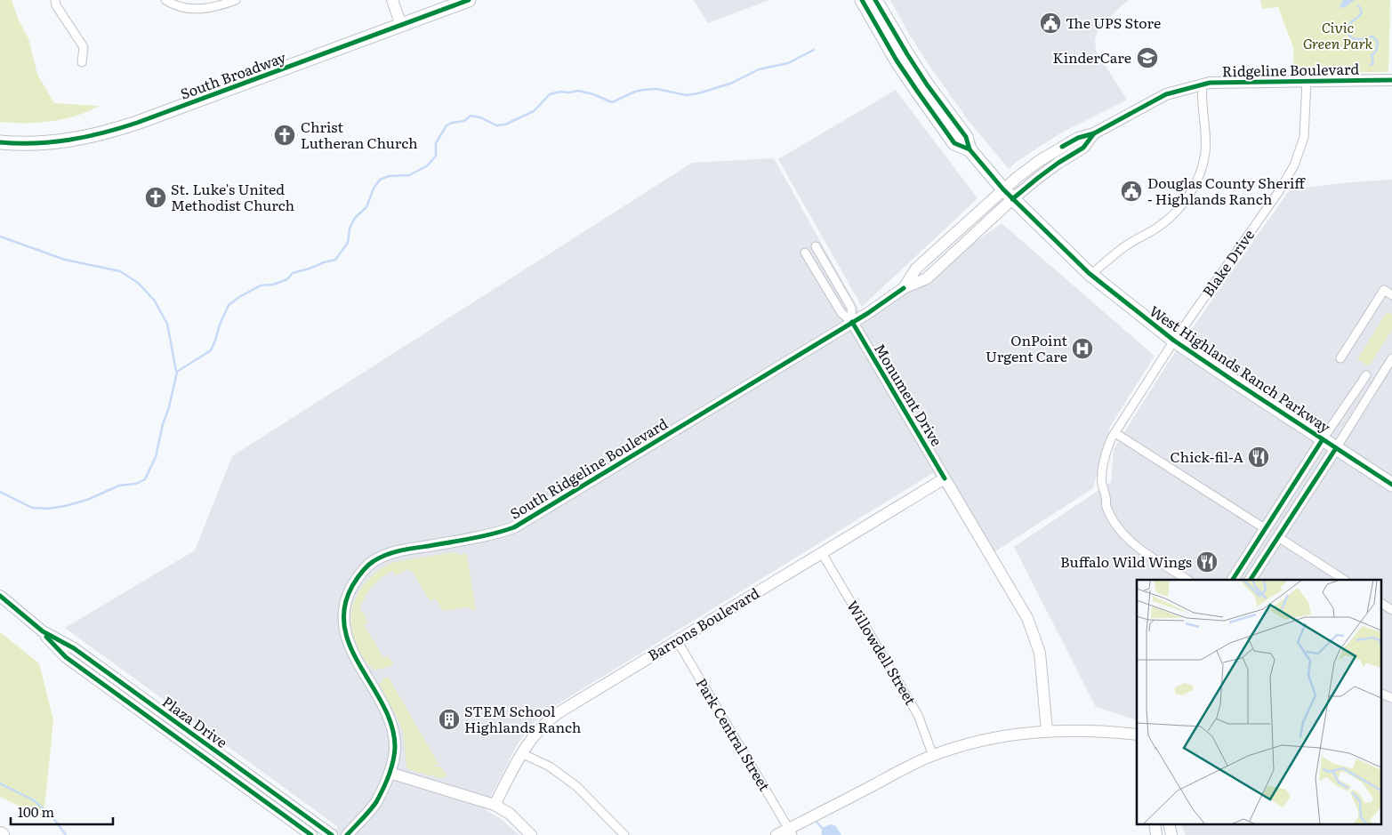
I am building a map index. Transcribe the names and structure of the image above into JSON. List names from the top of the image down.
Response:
{
  "streets": {
    "main road": ["South Broadway", "West Highlands Ranch Parkway"],
    "street": [
      "Ridgeline Boulevard",
      "Blake Drive",
      "Monument Drive",
      "South Ridgeline Boulevard",
      "Barrons Boulevard",
      "Willowdell Street",
      "Plaza Drive",
      "Park Central Street"
    ]
  },
  "crossings": [
    ["Ridgeline Boulevard", "Blake Drive"],
    ["Ridgeline Boulevard", "West Highlands Ranch Parkway"],
    ["Ridgeline Boulevard", "South Ridgeline Boulevard"],
    ["Blake Drive", "West Highlands Ranch Parkway"],
    ["West Highlands Ranch Parkway", "South Ridgeline Boulevard"],
    ["Monument Drive", "South Ridgeline Boulevard"],
    ["Monument Drive", "Barrons Boulevard"],
    ["Barrons Boulevard", "Willowdell Street"],
    ["Barrons Boulevard", "Park Central Street"]
  ],
  "parks": ["Civic Green Park"],
  "places": {
    "public building": ["The UPS Store", "Douglas County Sheriff - Highlands Ranch"],
    "school or university": ["KinderCare"],
    "church": ["Christ Lutheran Church", "St. Luke's United Methodist Church"],
    "hospital": ["OnPoint Urgent Care"],
    "restaurant": ["Chick-fil-A", "Buffalo Wild Wings"],
    "building": ["STEM School Highlands Ranch"]
  },
  "scale_bar": "100 m"
}
